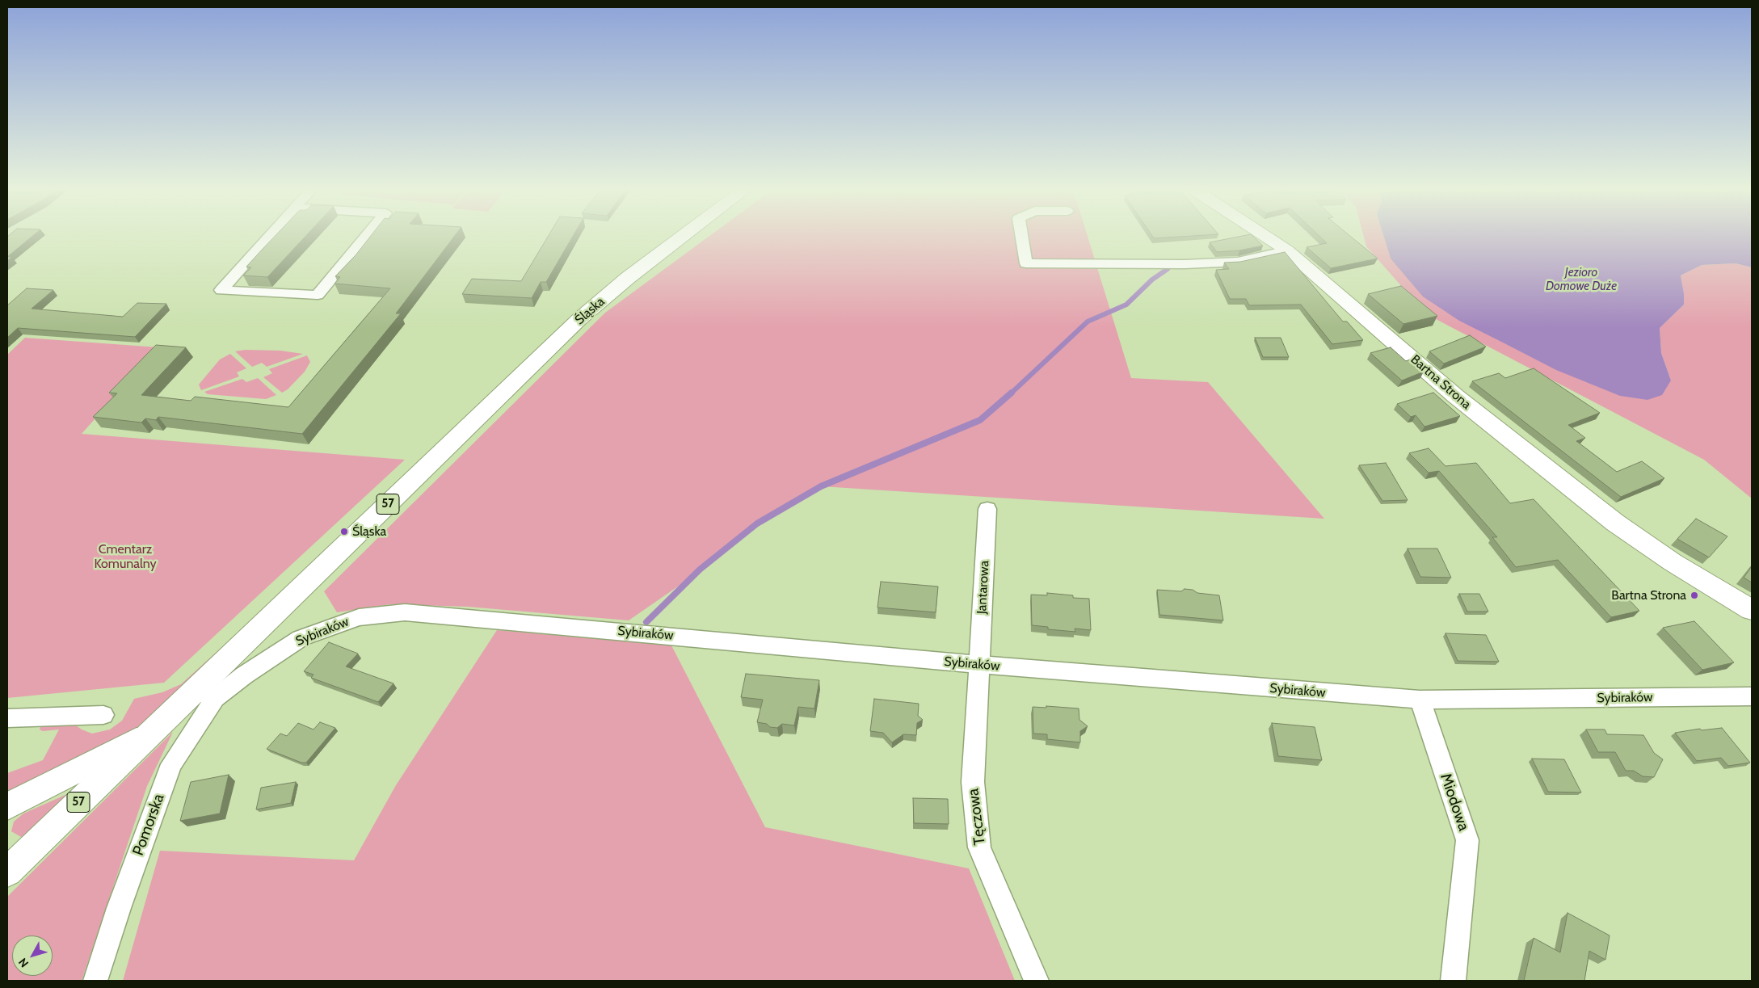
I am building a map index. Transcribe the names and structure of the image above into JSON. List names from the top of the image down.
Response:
{
  "streets": {
    "main road": ["Śląska", "Bartna Strona", "57"],
    "street": [
      "Jantarowa",
      "Sybiraków",
      "Miodowa",
      "Tęczowa",
      "Pomorska"
    ]
  },
  "crossings": [
    ["Śląska", "57"],
    ["Śląska", "Sybiraków"],
    ["Śląska", "Pomorska"],
    ["Jantarowa", "Sybiraków"],
    ["Jantarowa", "Tęczowa"],
    ["Sybiraków", "Miodowa"],
    ["Sybiraków", "Tęczowa"],
    ["Sybiraków", "Pomorska"]
  ],
  "water": ["Jezioro Domowe Duże"],
  "parks": ["Cmentarz Komunalny"],
  "places": ["Śląska", "Bartna Strona"],
  "north": "bottom left"
}
